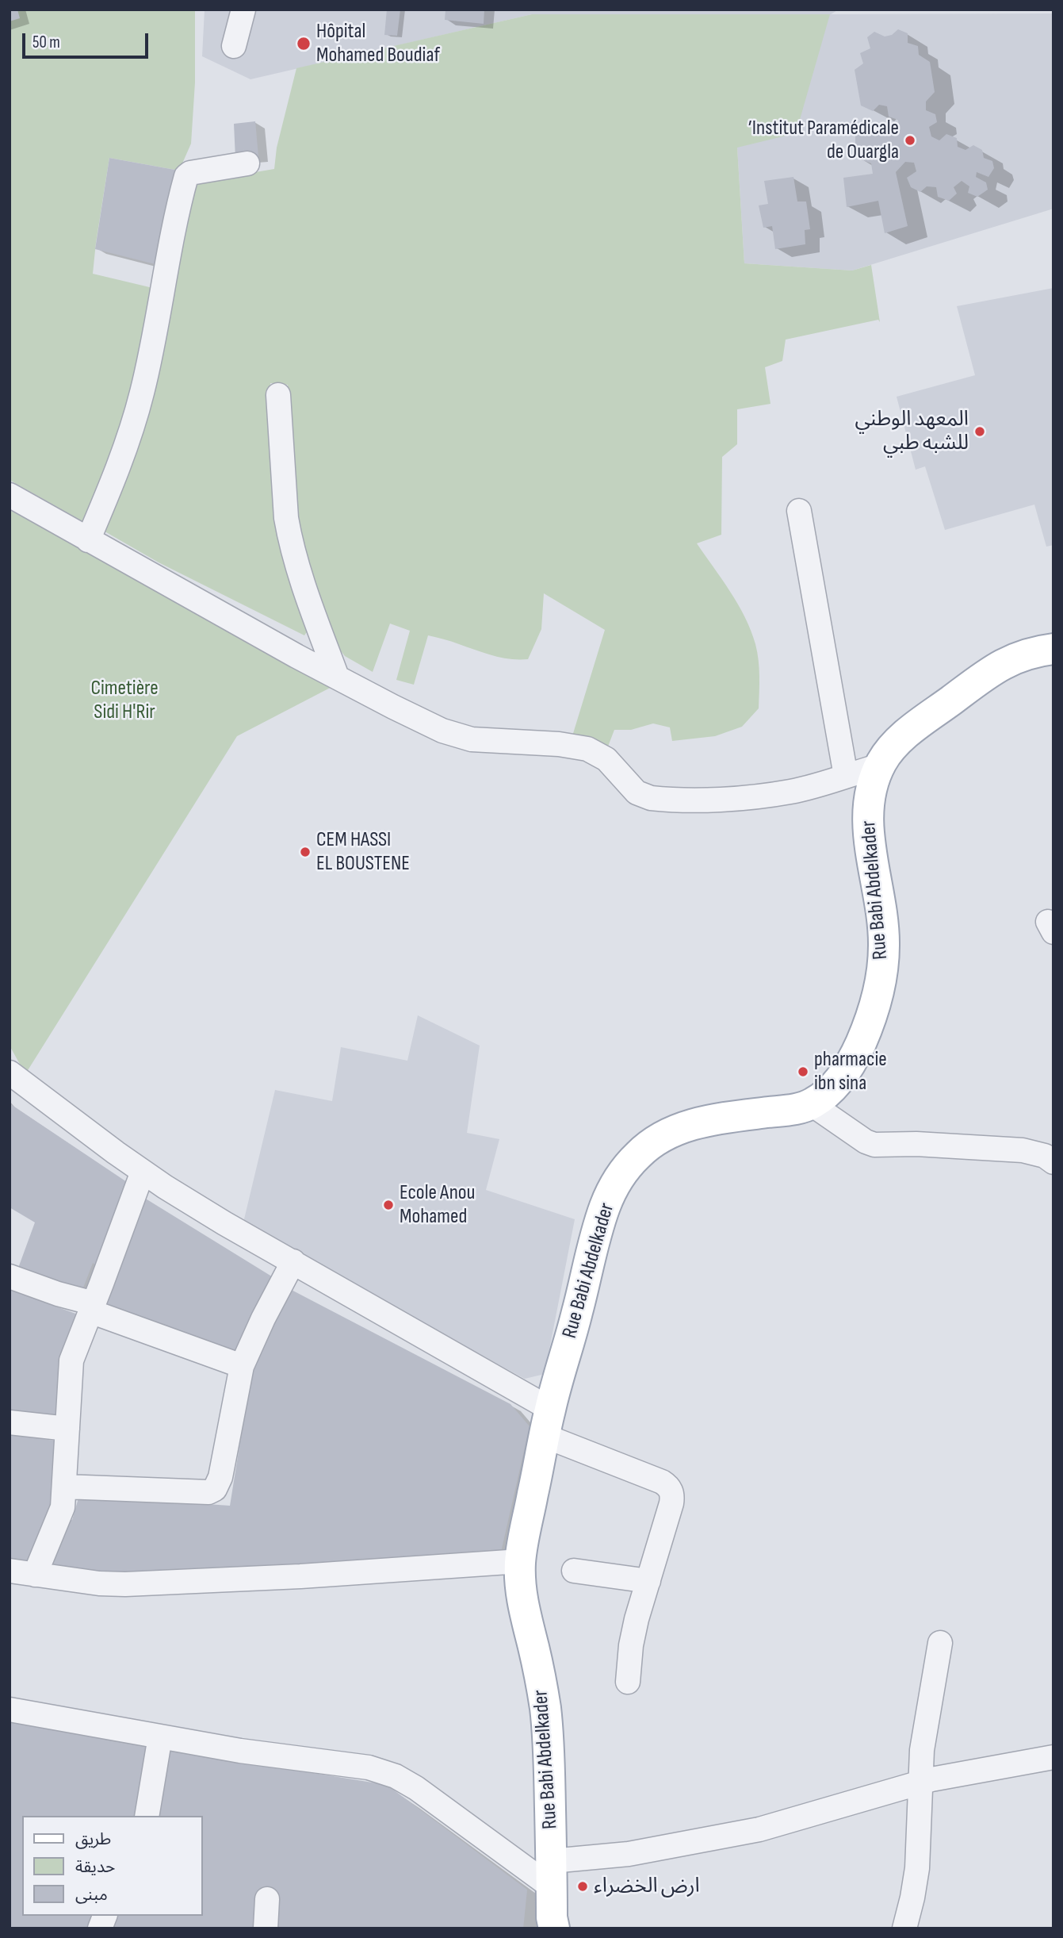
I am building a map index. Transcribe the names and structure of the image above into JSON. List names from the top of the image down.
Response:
{
  "streets": {
    "main road": ["Rue Babi Abdelkader"]
  },
  "parks": ["Cimetière Sidi H'Rir"],
  "places": [
    "Hôpital Mohamed Boudiaf",
    "’Institut Paramédicale de Ouargla",
    "المعهد الوطني للشبه طبي",
    "CEM HASSI EL BOUSTENE",
    "pharmacie ibn sina",
    "Ecole Anou Mohamed",
    "ارض الخضراء"
  ],
  "legend": ["طريق", "حديقة", "مبنى"],
  "scale_bar": "50 m"
}
